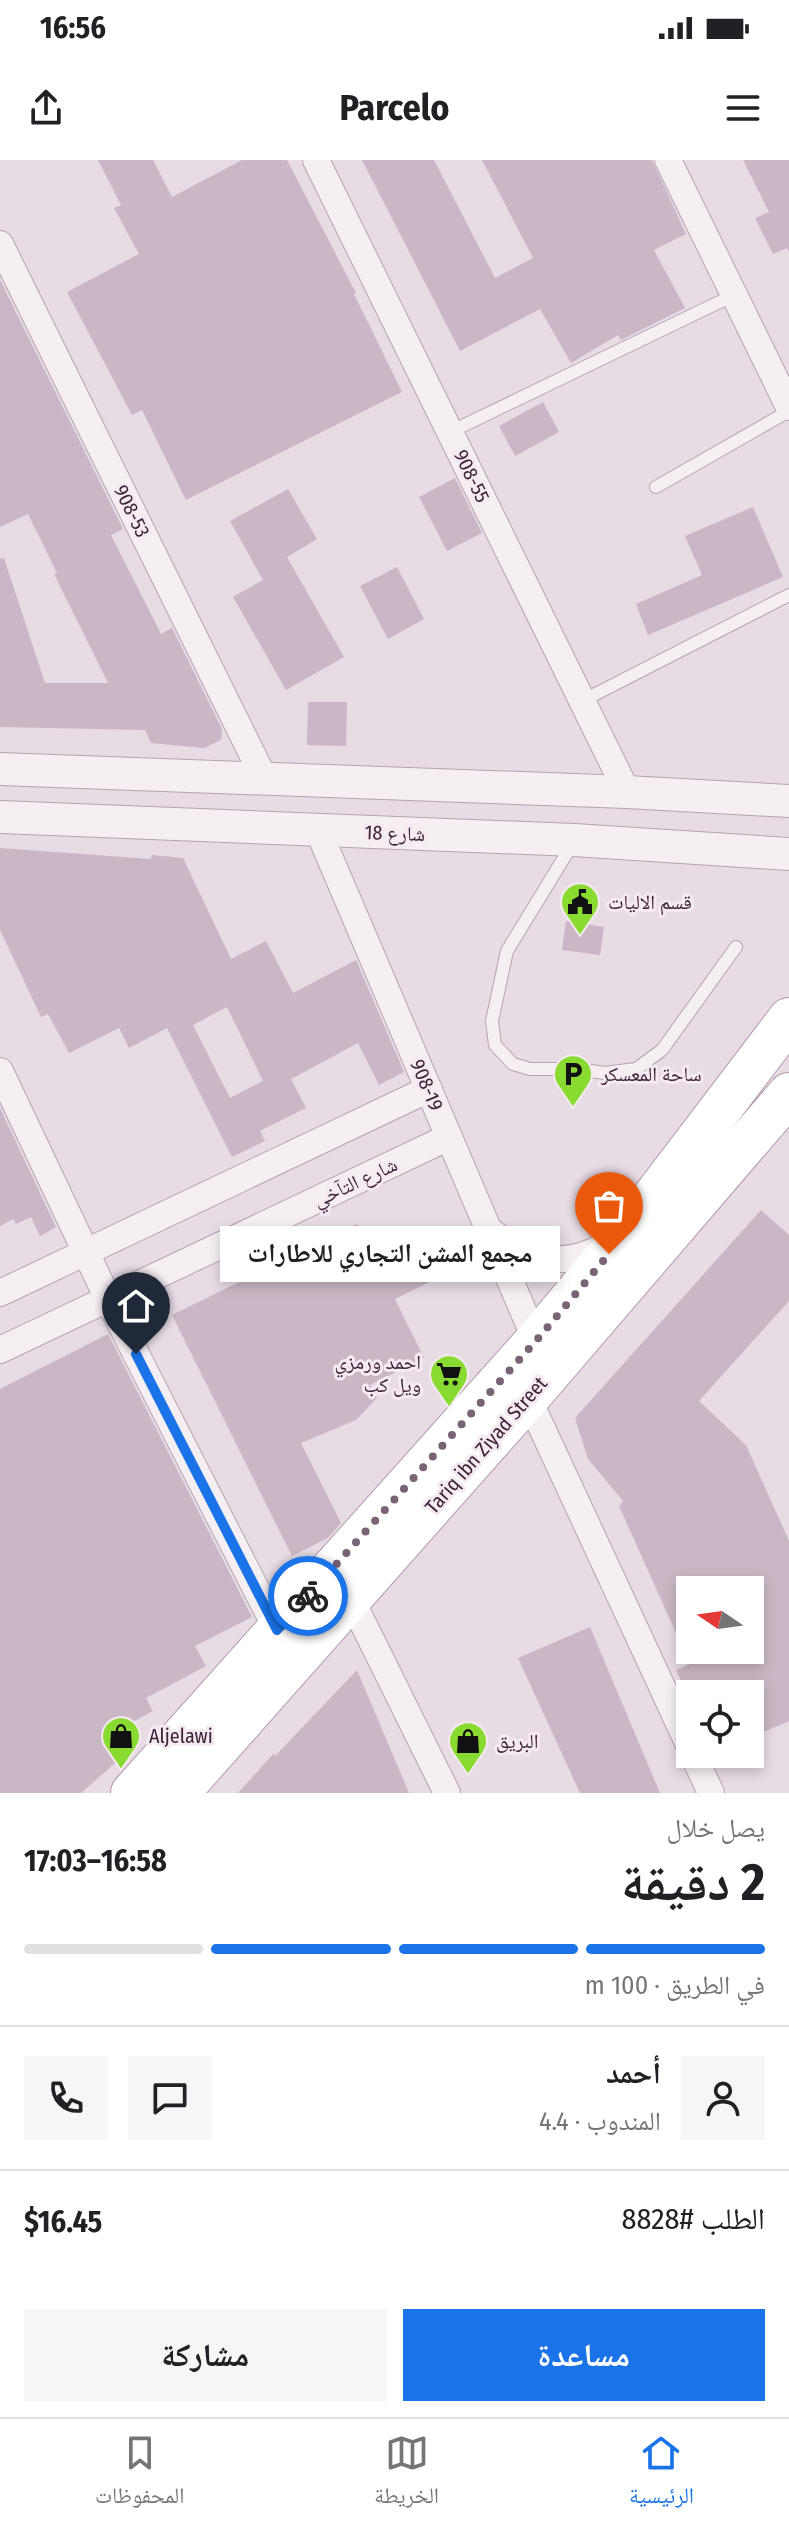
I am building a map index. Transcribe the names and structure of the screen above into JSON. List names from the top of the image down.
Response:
{
  "streets": {
    "main road": ["Tariq ibn Ziyad Street"],
    "street": [
      "908-55",
      "908-53",
      "شارع 18",
      "908-19",
      "شارع التآخي"
    ]
  },
  "crossings": [
    ["شارع 18", "908-19"],
    ["908-19", "شارع التآخي"],
    ["908-19", "Tariq ibn Ziyad Street"]
  ],
  "places": {
    "public building": ["قسم الاليات"],
    "parking": ["ساحة المعسكر"],
    "other": ["مجمع المشن التجاري للاطارات"],
    "supermarket": ["احمد ورمزي ويل كب"],
    "shop": ["Aljelawi", "البريق"]
  },
  "north": "left",
  "page": {
    "status": "16:56",
    "header": "Parcelo",
    "bubble": "مجمع المشن التجاري للاطارات",
    "heading": ["2 دقيقة", "يصل خلال", "16:58–17:03"],
    "panel": [
      "أحمد",
      "المندوب · 4.4",
      "الطلب #8828",
      "$16.45"
    ],
    "bar": "في الطريق · 100 m",
    "buttons": ["مساعدة", "مشاركة"],
    "tabs": ["الرئيسية", "الخريطة", "المحفوظات"]
  }
}
